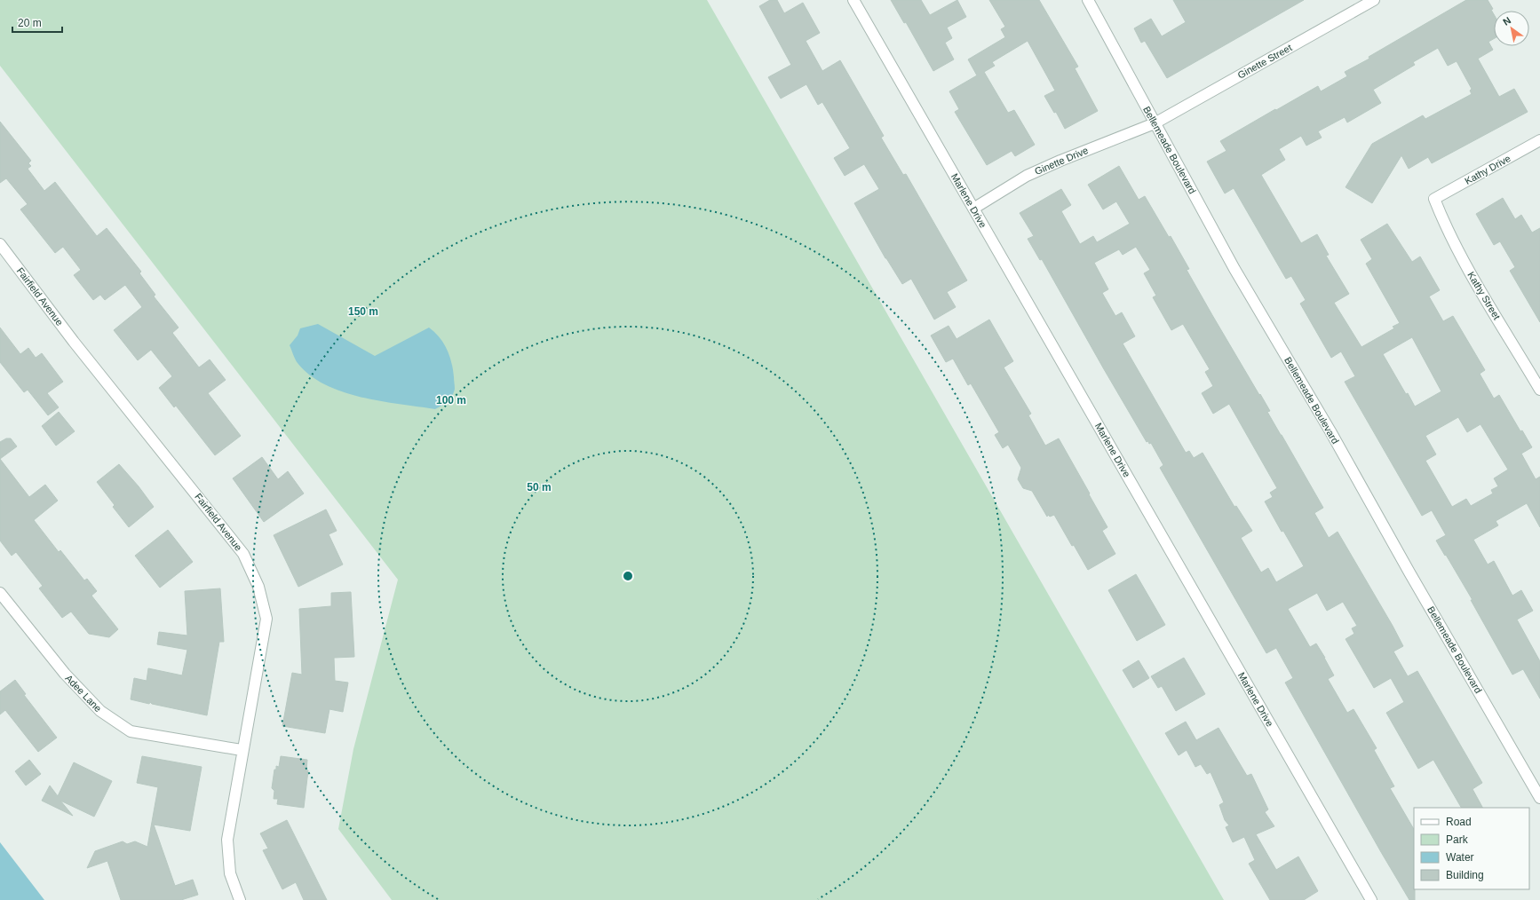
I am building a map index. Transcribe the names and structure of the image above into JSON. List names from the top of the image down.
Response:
{
  "streets": {
    "street": [
      "Ginette Street",
      "Bellemeade Boulevard",
      "Ginette Drive",
      "Kathy Drive",
      "Marlene Drive",
      "Kathy Street",
      "Fairfield Avenue",
      "Adee Lane"
    ]
  },
  "crossings": [
    ["Ginette Street", "Bellemeade Boulevard"],
    ["Ginette Street", "Ginette Drive"],
    ["Bellemeade Boulevard", "Ginette Drive"],
    ["Ginette Drive", "Marlene Drive"],
    ["Kathy Drive", "Kathy Street"],
    ["Fairfield Avenue", "Adee Lane"]
  ],
  "legend": [
    "Road",
    "Park",
    "Water",
    "Building"
  ],
  "scale_bar": "20 m",
  "north": "top left",
  "rings": ["150 m", "100 m", "50 m"]
}
